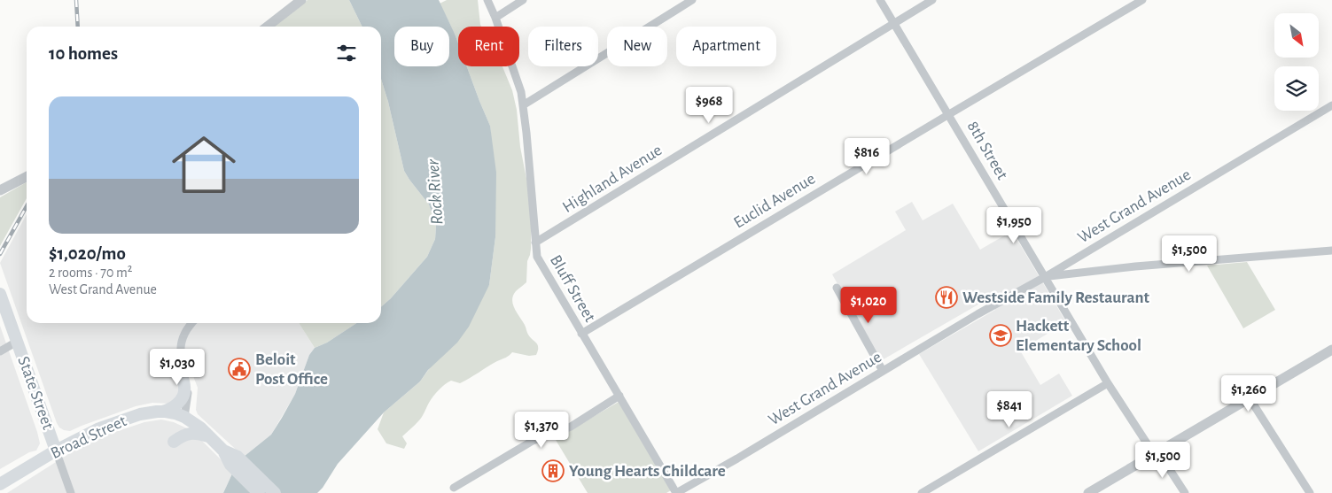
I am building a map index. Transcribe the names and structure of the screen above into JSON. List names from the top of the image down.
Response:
{
  "streets": {
    "main road": ["State Street", "Broad Street"],
    "street": [
      "8th Street",
      "Highland Avenue",
      "Euclid Avenue",
      "West Grand Avenue",
      "Bluff Street"
    ]
  },
  "crossings": [
    ["8th Street", "Highland Avenue"],
    ["8th Street", "Euclid Avenue"],
    ["8th Street", "West Grand Avenue"],
    ["Highland Avenue", "Bluff Street"],
    ["Euclid Avenue", "Bluff Street"],
    ["West Grand Avenue", "Bluff Street"],
    ["State Street", "Broad Street"]
  ],
  "water": ["Rock River"],
  "places": {
    "restaurant": ["Westside Family Restaurant"],
    "school or university": ["Hackett Elementary School"],
    "public building": ["Beloit Post Office"],
    "building": ["Young Hearts Childcare"]
  },
  "north": "bottom right",
  "page": {
    "chip": [
      "Buy",
      "Rent",
      "Filters",
      "New",
      "Apartment"
    ],
    "heading": "10 homes",
    "list": [
      {
        "name": "$1,020/mo",
        "note": "2 rooms · 70 m² · West Grand Avenue"
      }
    ],
    "price": [
      "$968",
      "$816",
      "$1,950",
      "$1,500",
      "$1,020",
      "$1,030",
      "$1,260",
      "$841",
      "$1,370",
      "$1,500"
    ]
  }
}
